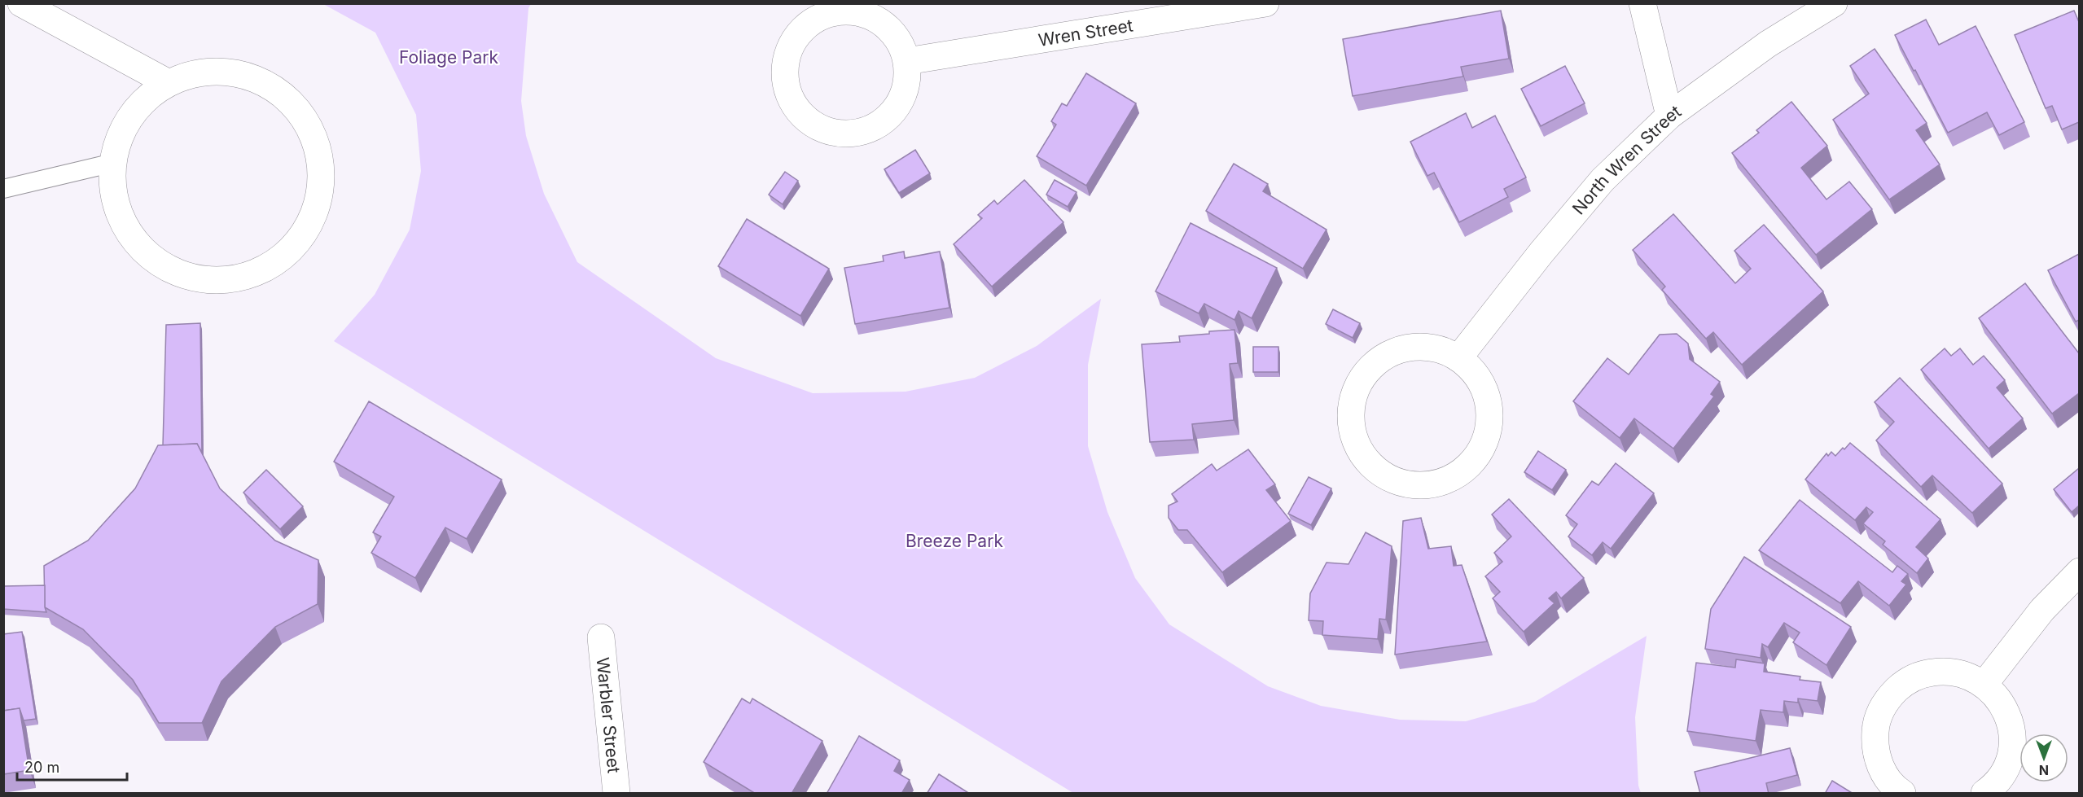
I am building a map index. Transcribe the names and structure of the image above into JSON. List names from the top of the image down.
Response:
{
  "streets": {
    "street": ["Wren Street", "North Wren Street", "Warbler Street"]
  },
  "parks": ["Foliage Park", "Breeze Park"],
  "scale_bar": "20 m",
  "north": "bottom"
}
